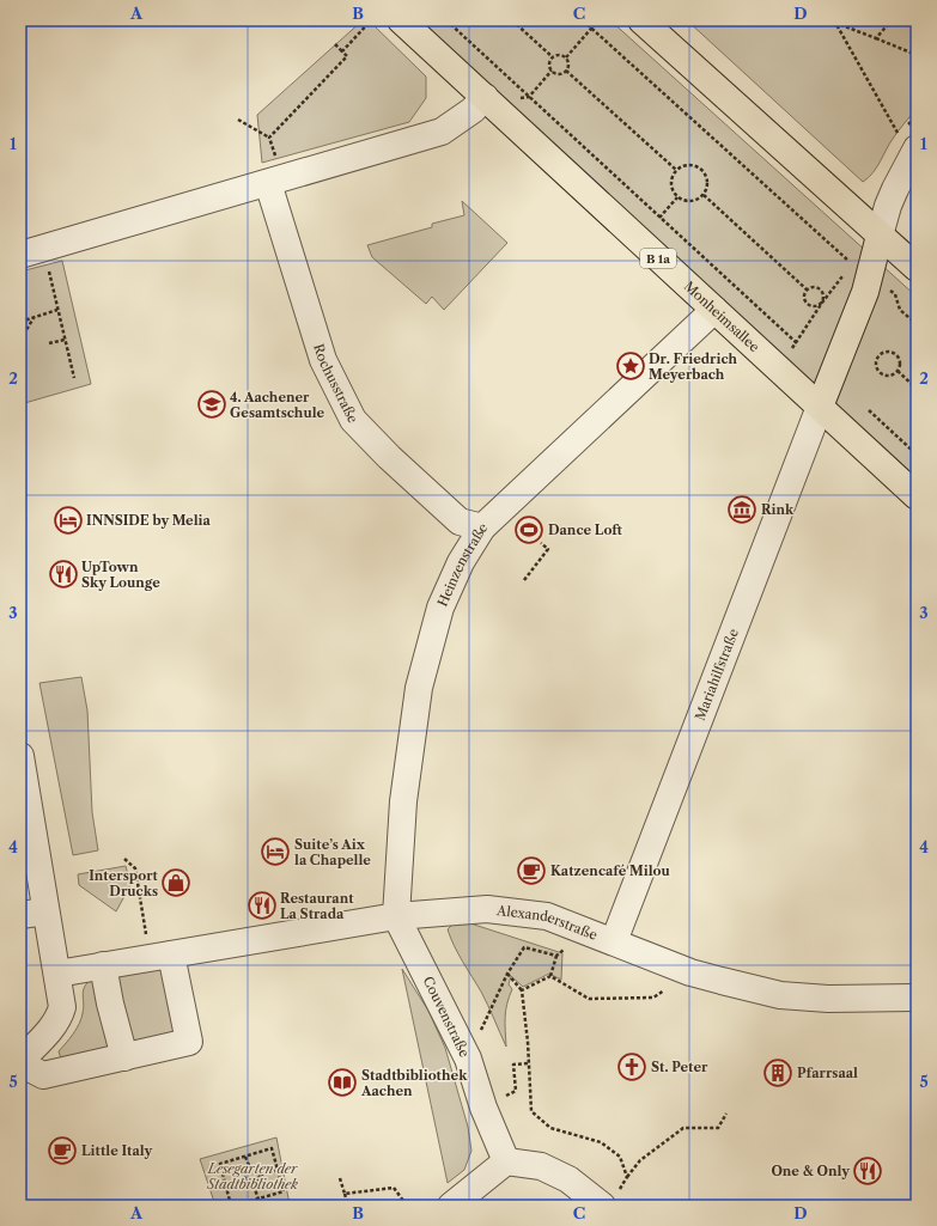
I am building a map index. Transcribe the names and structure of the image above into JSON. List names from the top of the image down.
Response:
{
  "streets": {
    "main road": ["B 1a", "Monheimsallee"],
    "street": [
      "Rochusstraße",
      "Heinzenstraße",
      "Mariahilfstraße",
      "Alexanderstraße",
      "Couvenstraße"
    ]
  },
  "crossings": [
    ["Monheimsallee", "Heinzenstraße"],
    ["Monheimsallee", "Mariahilfstraße"],
    ["Rochusstraße", "Heinzenstraße"],
    ["Heinzenstraße", "Alexanderstraße"],
    ["Heinzenstraße", "Couvenstraße"],
    ["Mariahilfstraße", "Alexanderstraße"],
    ["Alexanderstraße", "Couvenstraße"]
  ],
  "parks": ["Lesegarten der Stadtbibliothek"],
  "places": {
    "place": ["Dr. Friedrich Meyerbach"],
    "school or university": ["4. Aachener Gesamtschule"],
    "museum": ["Rink"],
    "hotel": ["INNSIDE by Melia", "Suite’s Aix la Chapelle"],
    "sports": ["Dance Loft"],
    "restaurant": ["UpTown Sky Lounge", "Restaurant La Strada", "One & Only"],
    "cafe": ["Katzencafé Milou", "Little Italy"],
    "shop": ["Intersport Drucks"],
    "church": ["St. Peter"],
    "building": ["Pfarrsaal"],
    "library": ["Stadtbibliothek Aachen"]
  },
  "grid": {
    "columns": [
      "A",
      "B",
      "C",
      "D"
    ],
    "rows": [
      "1",
      "2",
      "3",
      "4",
      "5"
    ]
  }
}
